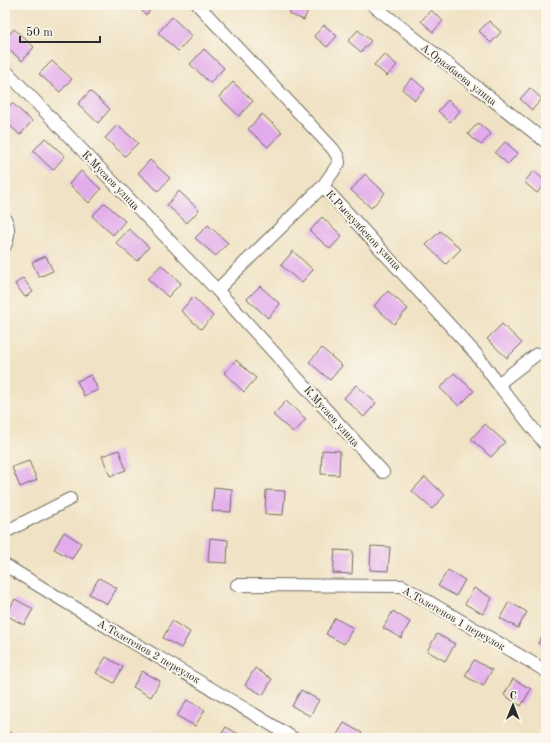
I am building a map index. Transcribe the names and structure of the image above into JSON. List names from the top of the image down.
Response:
{
  "streets": {
    "street": [
      "А.Оразбаева улица",
      "К.Мусаев улица",
      "К.Рыскулбеков улица",
      "А.Толегенов 1 переулок",
      "А.Толегенов 2 переулок"
    ]
  },
  "scale_bar": "50 m",
  "north": "top"
}
